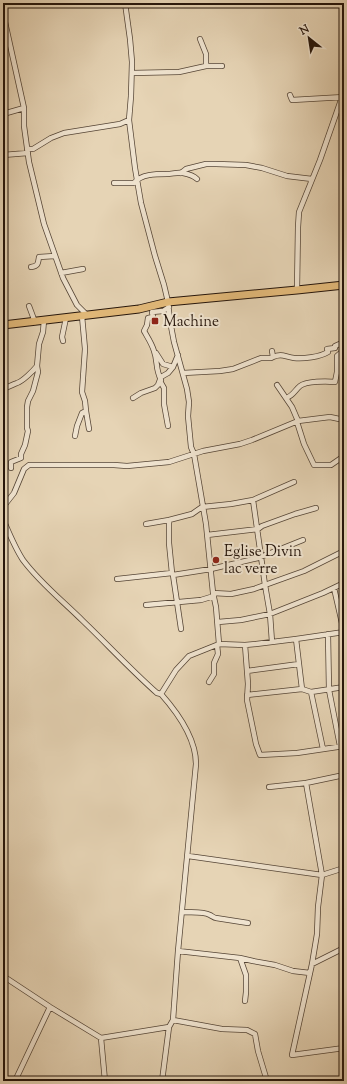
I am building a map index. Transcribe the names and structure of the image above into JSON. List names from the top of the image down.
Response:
{
  "places": {
    "transit": ["Machine"],
    "other": ["Eglise Divin lac verre"]
  },
  "north": "top left"
}
